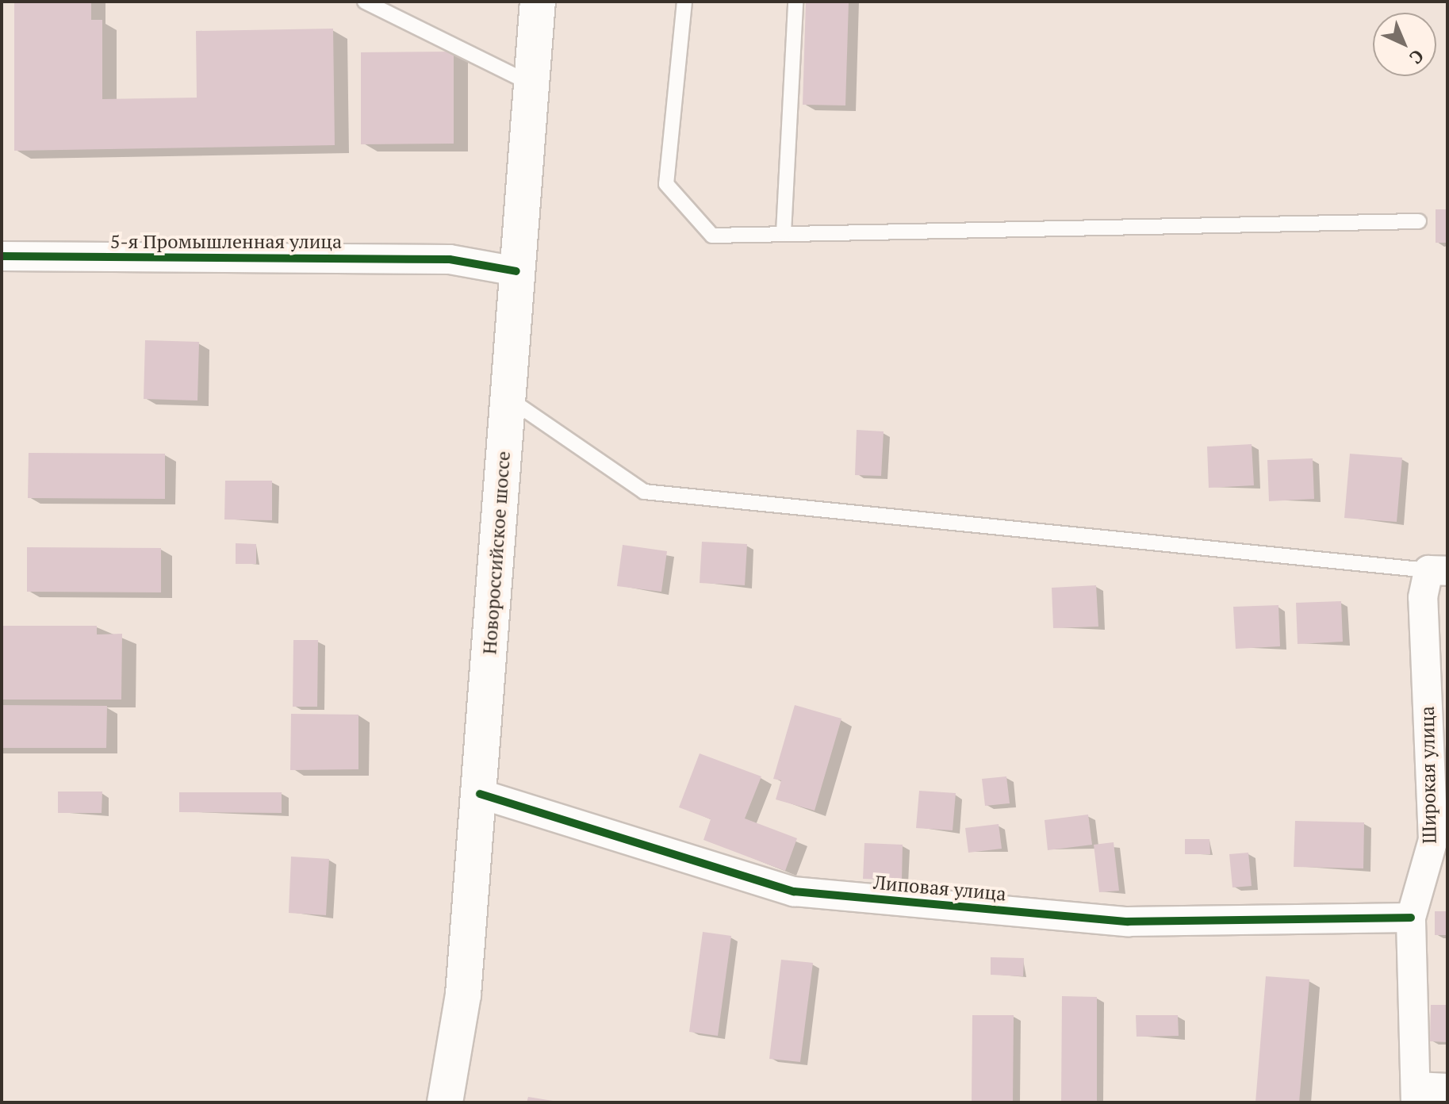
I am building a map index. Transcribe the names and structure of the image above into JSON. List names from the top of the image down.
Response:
{
  "streets": {
    "main road": ["Новороссийское шоссе"],
    "street": ["5-я Промышленная улица", "Широкая улица", "Липовая улица"]
  },
  "crossings": [
    ["5-я Промышленная улица", "Новороссийское шоссе"],
    ["Новороссийское шоссе", "Липовая улица"],
    ["Широкая улица", "Липовая улица"]
  ],
  "north": "bottom right"
}
